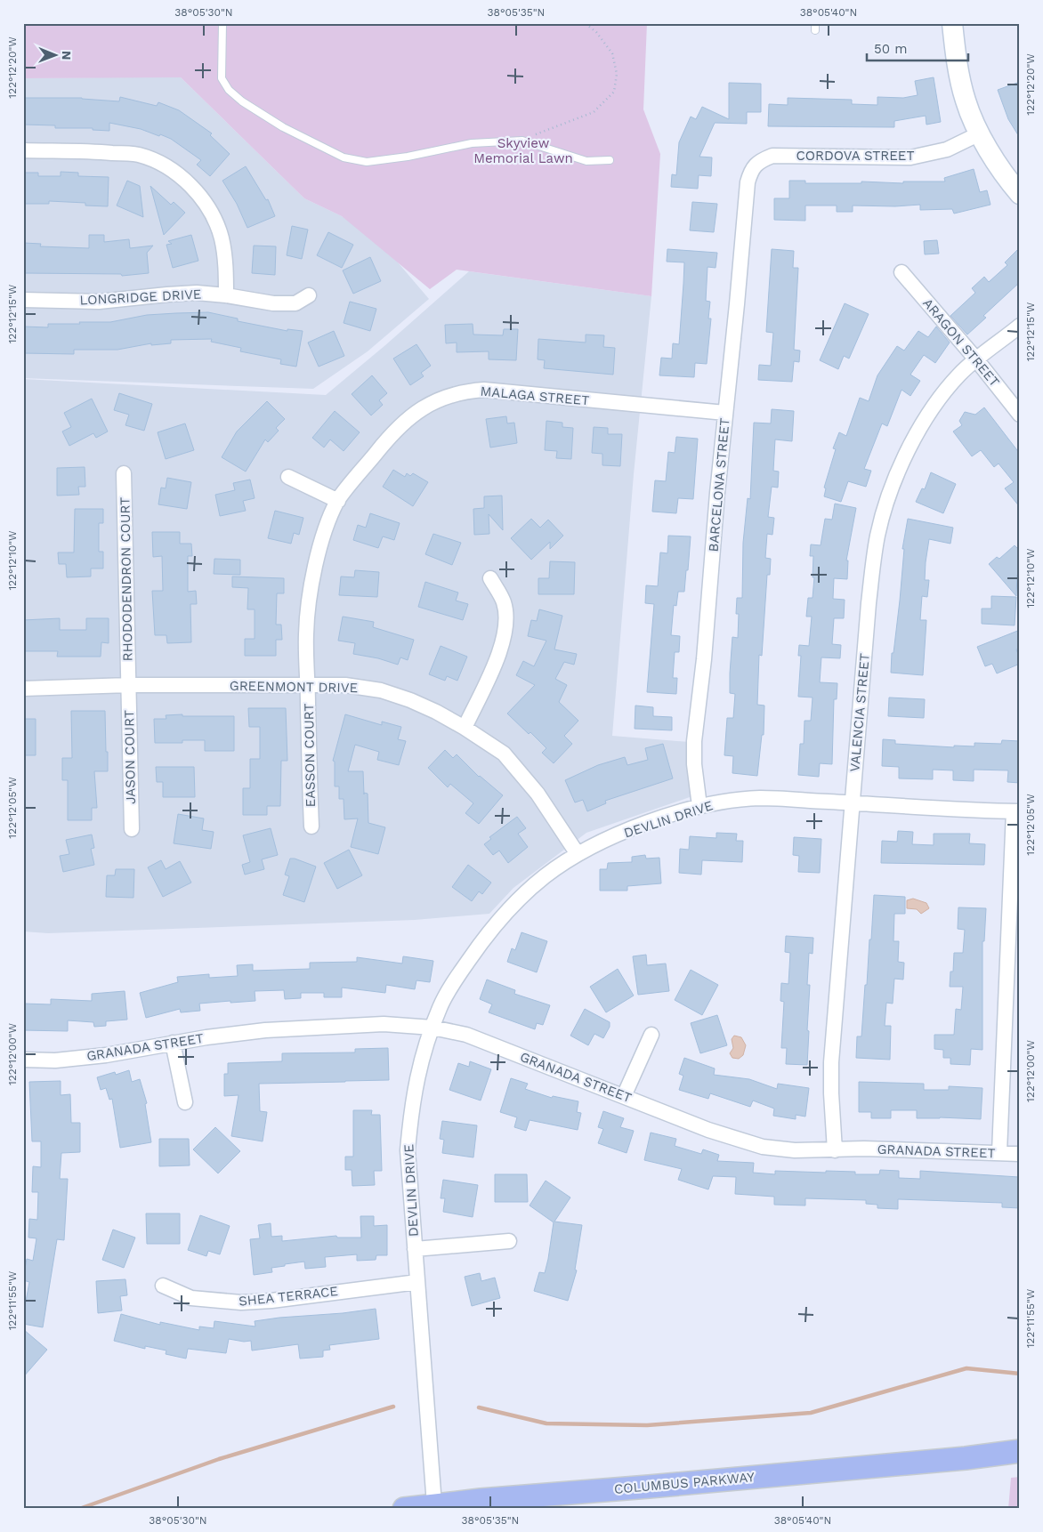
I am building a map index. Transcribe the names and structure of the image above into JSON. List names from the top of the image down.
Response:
{
  "streets": {
    "main road": ["COLUMBUS PARKWAY"],
    "street": [
      "CORDOVA STREET",
      "LONGRIDGE DRIVE",
      "ARAGON STREET",
      "MALAGA STREET",
      "BARCELONA STREET",
      "RHODODENDRON COURT",
      "GREENMONT DRIVE",
      "VALENCIA STREET",
      "EASSON COURT",
      "JASON COURT",
      "DEVLIN DRIVE",
      "GRANADA STREET",
      "SHEA TERRACE"
    ]
  },
  "crossings": [
    ["CORDOVA STREET", "BARCELONA STREET"],
    ["ARAGON STREET", "VALENCIA STREET"],
    ["MALAGA STREET", "BARCELONA STREET"],
    ["MALAGA STREET", "GREENMONT DRIVE"],
    ["MALAGA STREET", "EASSON COURT"],
    ["BARCELONA STREET", "DEVLIN DRIVE"],
    ["RHODODENDRON COURT", "GREENMONT DRIVE"],
    ["RHODODENDRON COURT", "JASON COURT"],
    ["GREENMONT DRIVE", "EASSON COURT"],
    ["GREENMONT DRIVE", "JASON COURT"],
    ["GREENMONT DRIVE", "DEVLIN DRIVE"],
    ["VALENCIA STREET", "DEVLIN DRIVE"],
    ["VALENCIA STREET", "GRANADA STREET"],
    ["DEVLIN DRIVE", "GRANADA STREET"],
    ["DEVLIN DRIVE", "SHEA TERRACE"],
    ["DEVLIN DRIVE", "COLUMBUS PARKWAY"]
  ],
  "parks": ["Skyview Memorial Lawn"],
  "scale_bar": "50 m",
  "north": "right",
  "coordinates": [
    "38°05'30\"N",
    "38°05'35\"N",
    "38°05'40\"N",
    "122°12'20\"W",
    "122°12'15\"W",
    "122°12'10\"W",
    "122°12'05\"W",
    "122°12'00\"W",
    "122°11'55\"W"
  ]
}
